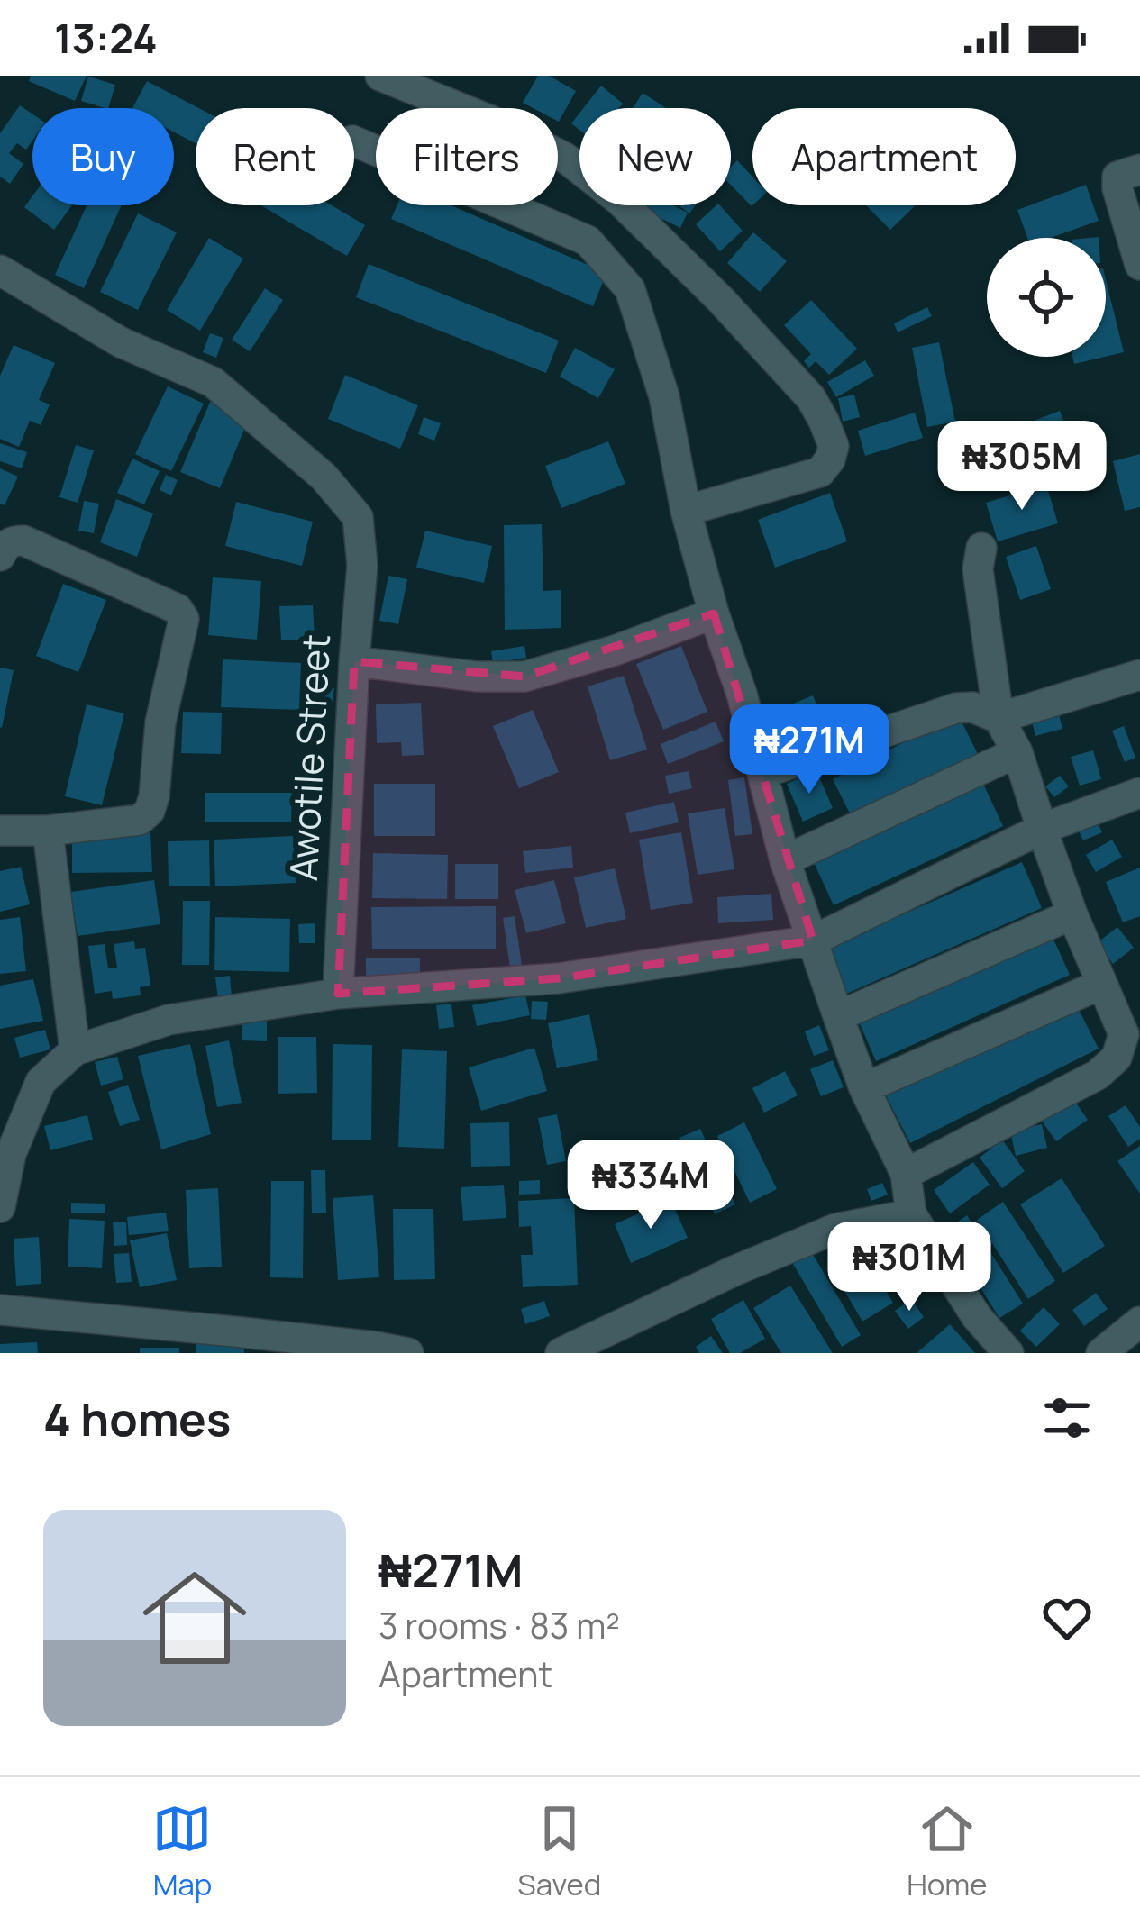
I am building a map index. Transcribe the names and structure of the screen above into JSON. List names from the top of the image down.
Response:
{
  "streets": {
    "street": ["Awotile Street"]
  },
  "page": {
    "status": "13:24",
    "chip": [
      "Buy",
      "Rent",
      "Filters",
      "New",
      "Apartment"
    ],
    "price": [
      "₦305M",
      "₦271M",
      "₦334M",
      "₦301M"
    ],
    "heading": "4 homes",
    "list": [
      {
        "name": "₦271M",
        "note": "3 rooms · 83 m² · Apartment"
      }
    ],
    "tabs": ["Map", "Saved", "Home"]
  }
}
